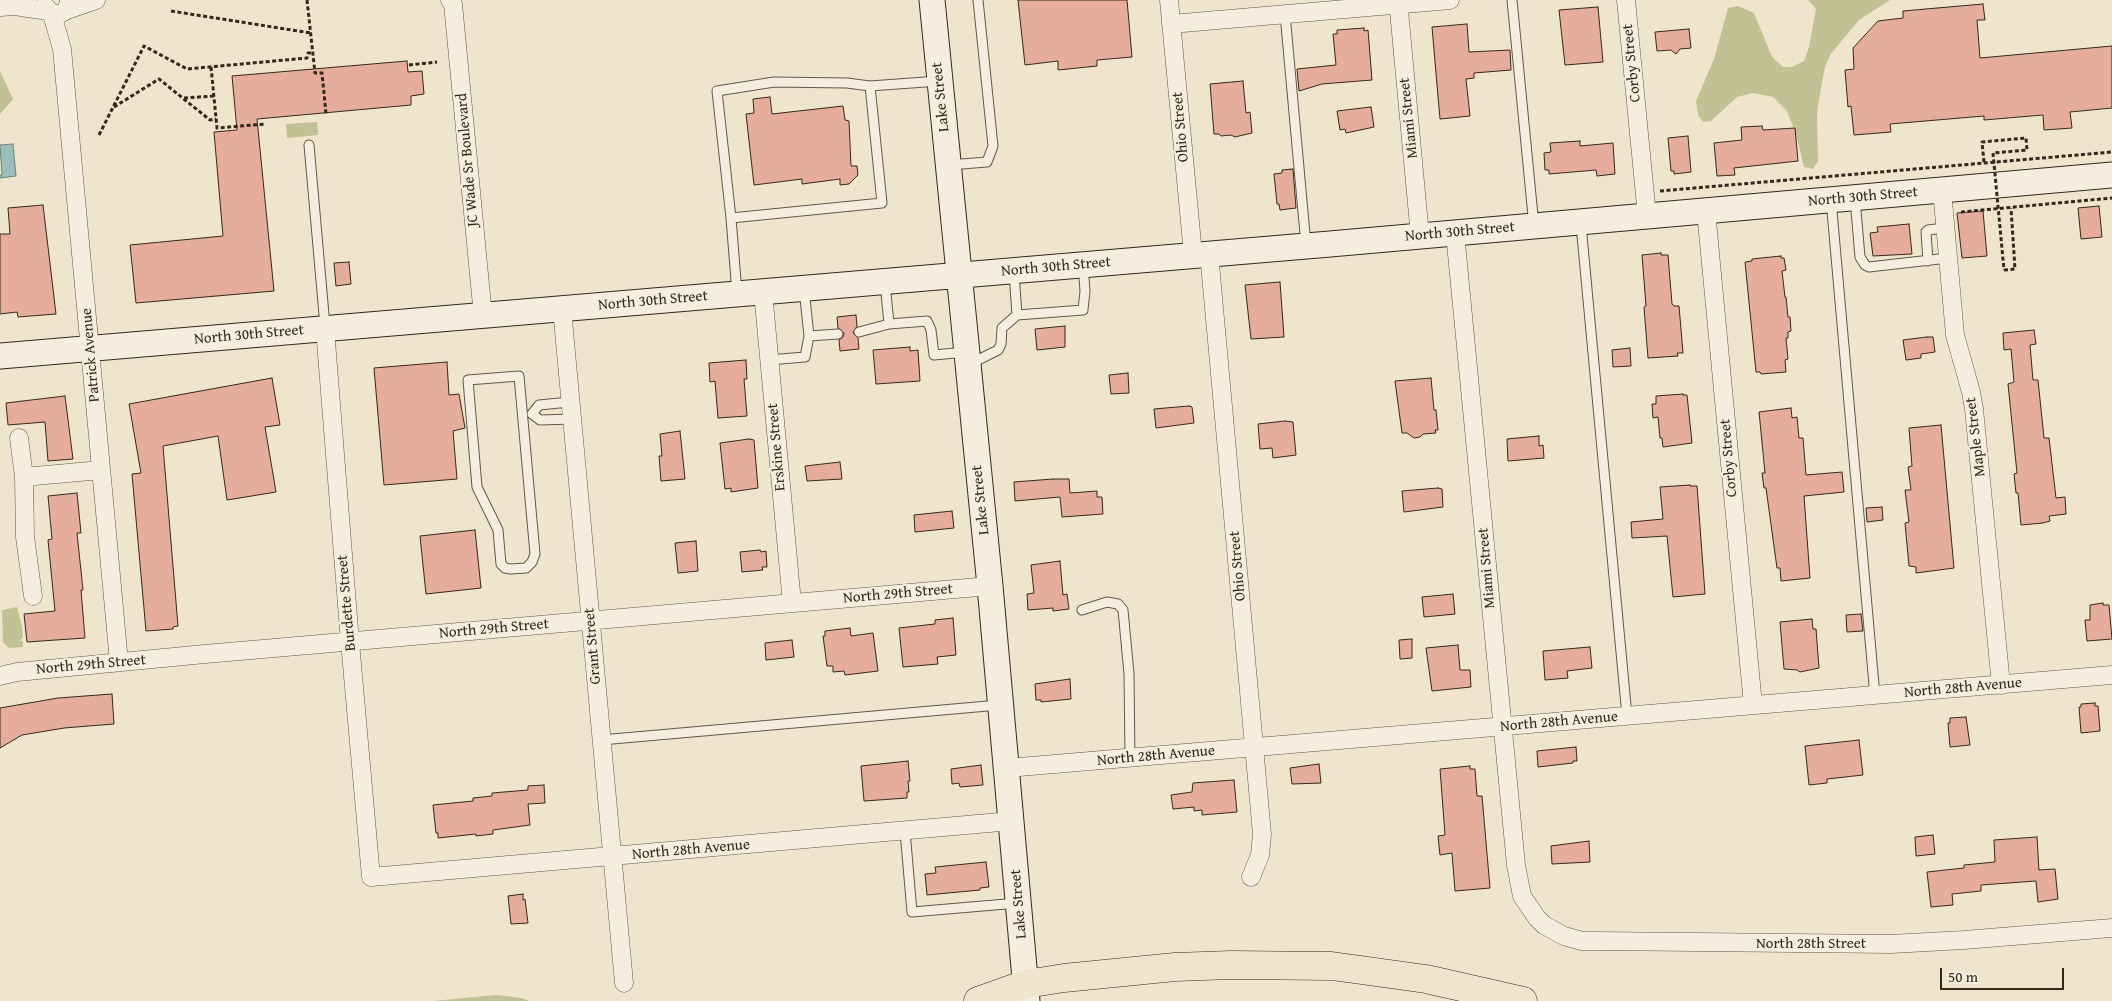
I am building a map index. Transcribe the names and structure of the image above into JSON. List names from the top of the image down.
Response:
{
  "streets": {
    "main road": ["Lake Street", "North 30th Street"],
    "street": [
      "Corby Street",
      "Miami Street",
      "Ohio Street",
      "JC Wade Sr Boulevard",
      "Patrick Avenue",
      "Maple Street",
      "Erskine Street",
      "North 29th Street",
      "Burdette Street",
      "Grant Street",
      "North 28th Avenue",
      "North 28th Street"
    ]
  },
  "crossings": [
    ["Corby Street", "North 30th Street"],
    ["Corby Street", "North 28th Avenue"],
    ["Lake Street", "North 30th Street"],
    ["Lake Street", "North 29th Street"],
    ["Lake Street", "North 28th Avenue"],
    ["Miami Street", "North 30th Street"],
    ["Miami Street", "North 28th Avenue"],
    ["Miami Street", "North 28th Street"],
    ["Ohio Street", "North 30th Street"],
    ["Ohio Street", "North 28th Avenue"],
    ["JC Wade Sr Boulevard", "North 30th Street"],
    ["North 30th Street", "Patrick Avenue"],
    ["North 30th Street", "Maple Street"],
    ["North 30th Street", "Erskine Street"],
    ["North 30th Street", "Burdette Street"],
    ["North 30th Street", "Grant Street"],
    ["Patrick Avenue", "North 29th Street"],
    ["Maple Street", "North 28th Avenue"],
    ["Erskine Street", "North 29th Street"],
    ["North 29th Street", "Burdette Street"],
    ["North 29th Street", "Grant Street"],
    ["Burdette Street", "North 28th Avenue"],
    ["Grant Street", "North 28th Avenue"]
  ],
  "scale_bar": "50 m"
}
